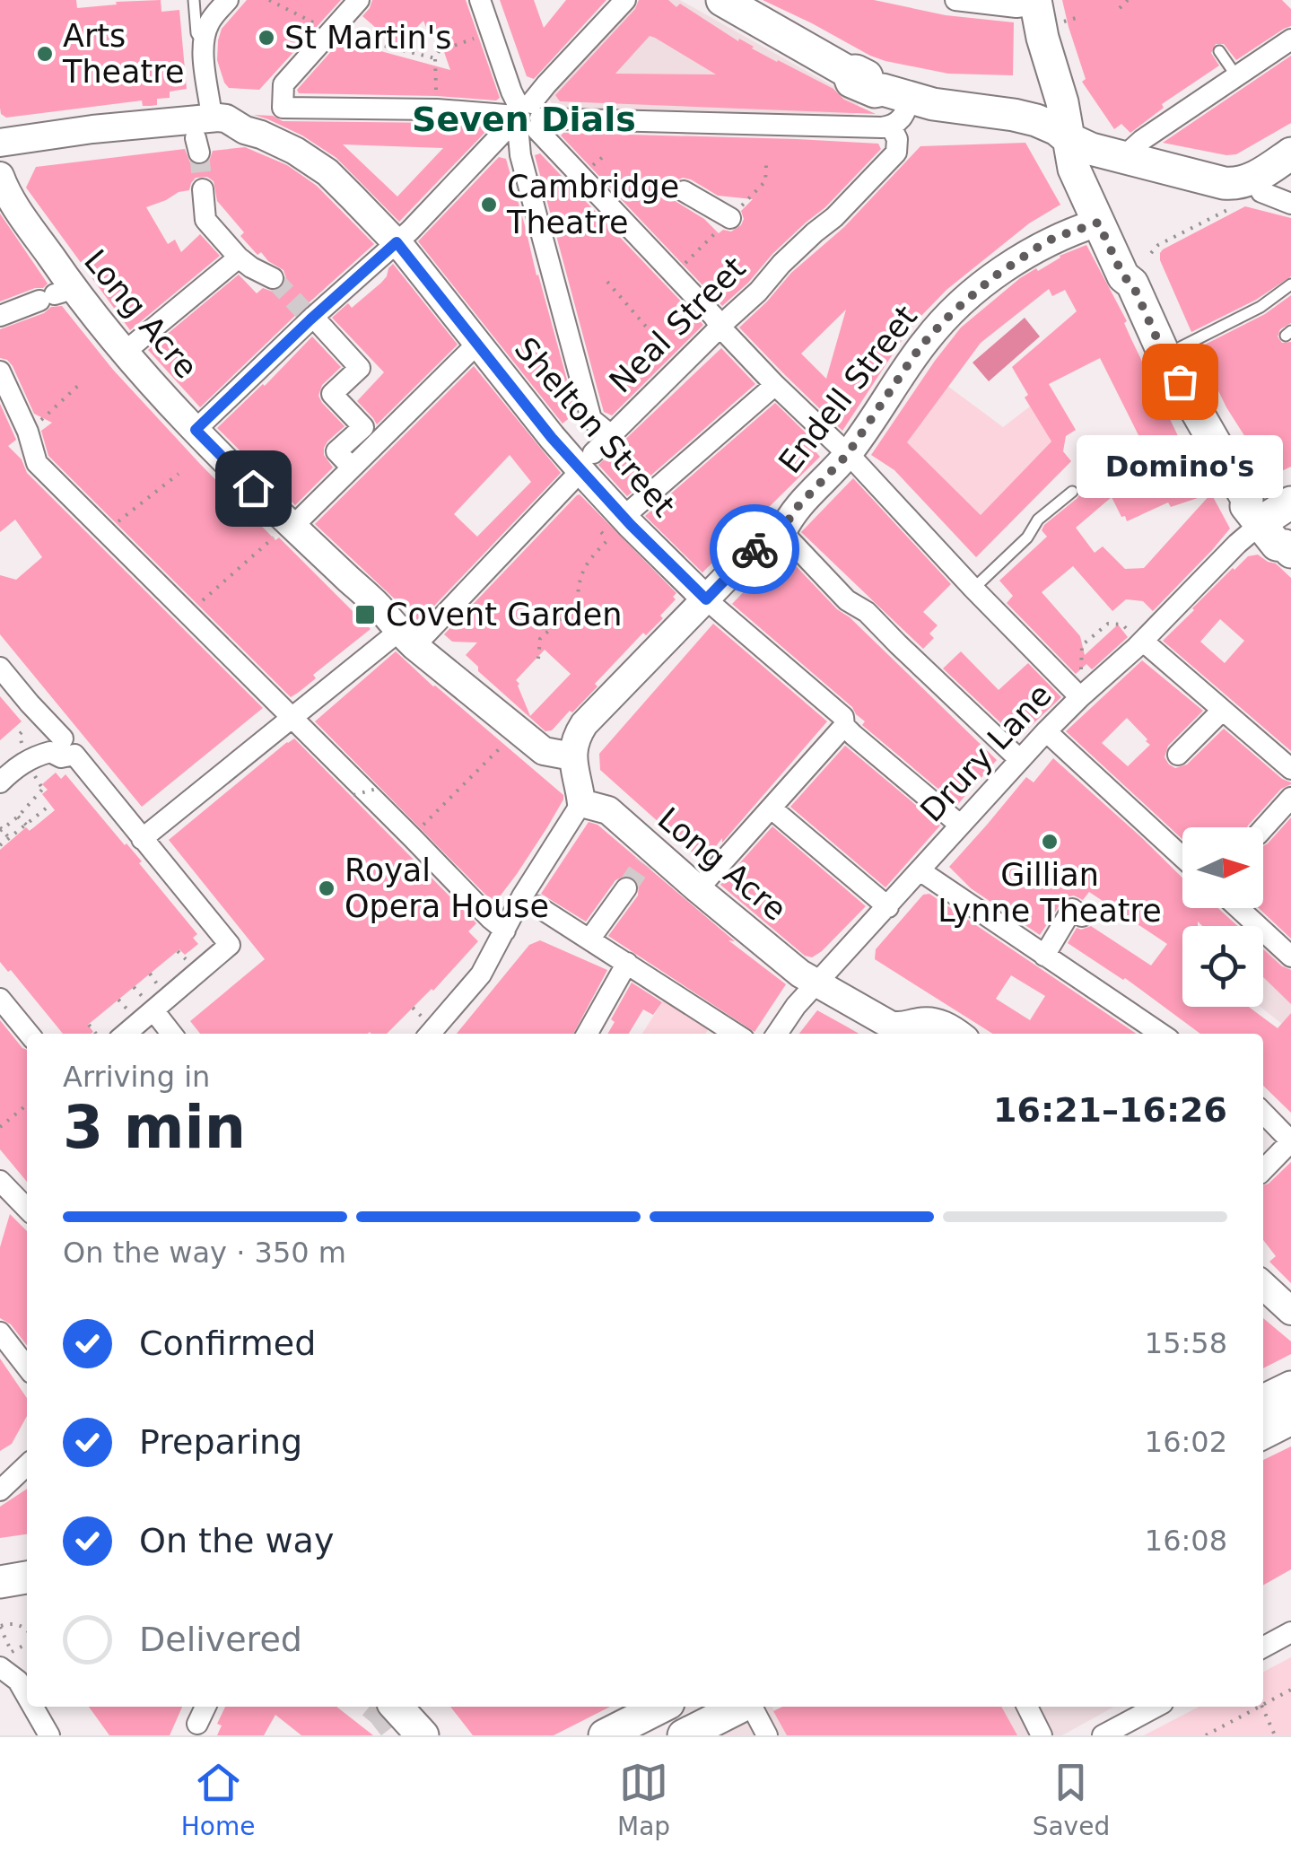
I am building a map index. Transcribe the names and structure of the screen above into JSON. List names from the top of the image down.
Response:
{
  "streets": {
    "main road": ["Long Acre", "Endell Street", "Shelton Street"],
    "street": ["Neal Street", "Drury Lane"]
  },
  "crossings": [
    ["Long Acre", "Neal Street"],
    ["Long Acre", "Endell Street"],
    ["Long Acre", "Drury Lane"],
    ["Neal Street", "Shelton Street"],
    ["Endell Street", "Shelton Street"]
  ],
  "districts": ["Seven Dials"],
  "places": {
    "other": [
      "St Martin's",
      "Arts Theatre",
      "Cambridge Theatre",
      "Domino's",
      "Gillian Lynne Theatre",
      "Royal Opera House"
    ],
    "transit": ["Covent Garden"]
  },
  "north": "right",
  "page": {
    "bubble": "Domino's",
    "heading": ["3 min", "Arriving in", "16:21–16:26"],
    "bar": "On the way · 350 m",
    "list": [
      ["Confirmed", "15:58"],
      ["Preparing", "16:02"],
      ["On the way", "16:08"],
      "Delivered"
    ],
    "tabs": ["Home", "Map", "Saved"]
  }
}
